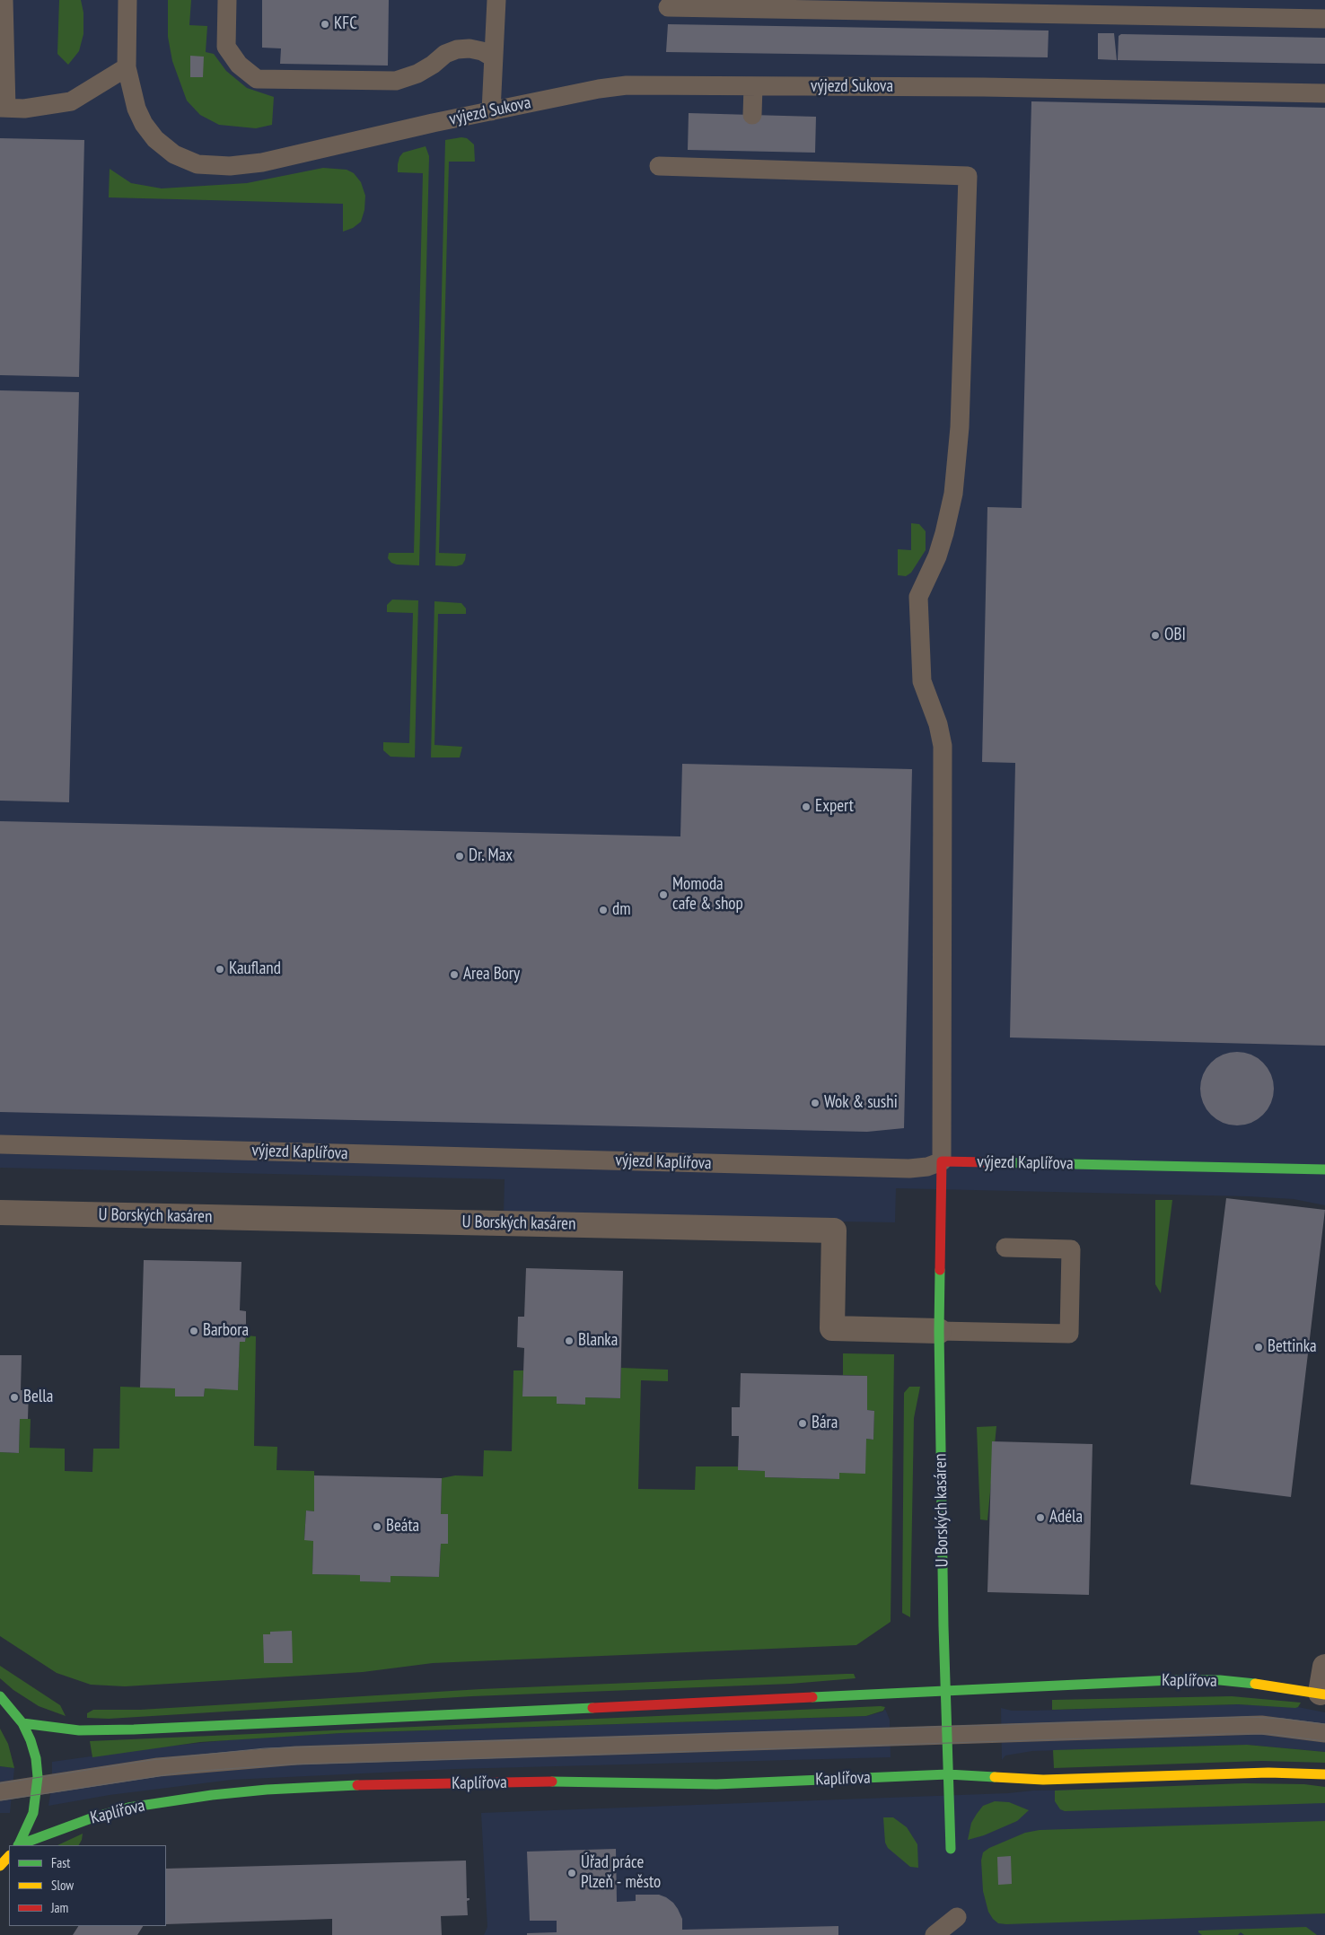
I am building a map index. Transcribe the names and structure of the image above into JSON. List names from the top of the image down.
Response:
{
  "streets": {
    "street": ["výjezd Kaplířova", "U Borských kasáren", "Kaplířova"],
    "lane": ["výjezd Sukova"]
  },
  "crossings": [
    ["výjezd Kaplířova", "U Borských kasáren"],
    ["U Borských kasáren", "Kaplířova"]
  ],
  "places": [
    "KFC",
    "OBI",
    "Expert",
    "Dr. Max",
    "Momoda cafe & shop",
    "dm",
    "Kaufland",
    "Area Bory",
    "Wok & sushi",
    "Barbora",
    "Blanka",
    "Bettinka",
    "Bella",
    "Bára",
    "Adéla",
    "Beáta",
    "Úřad práce Plzeň - město"
  ],
  "legend": ["Fast", "Slow", "Jam"]
}
